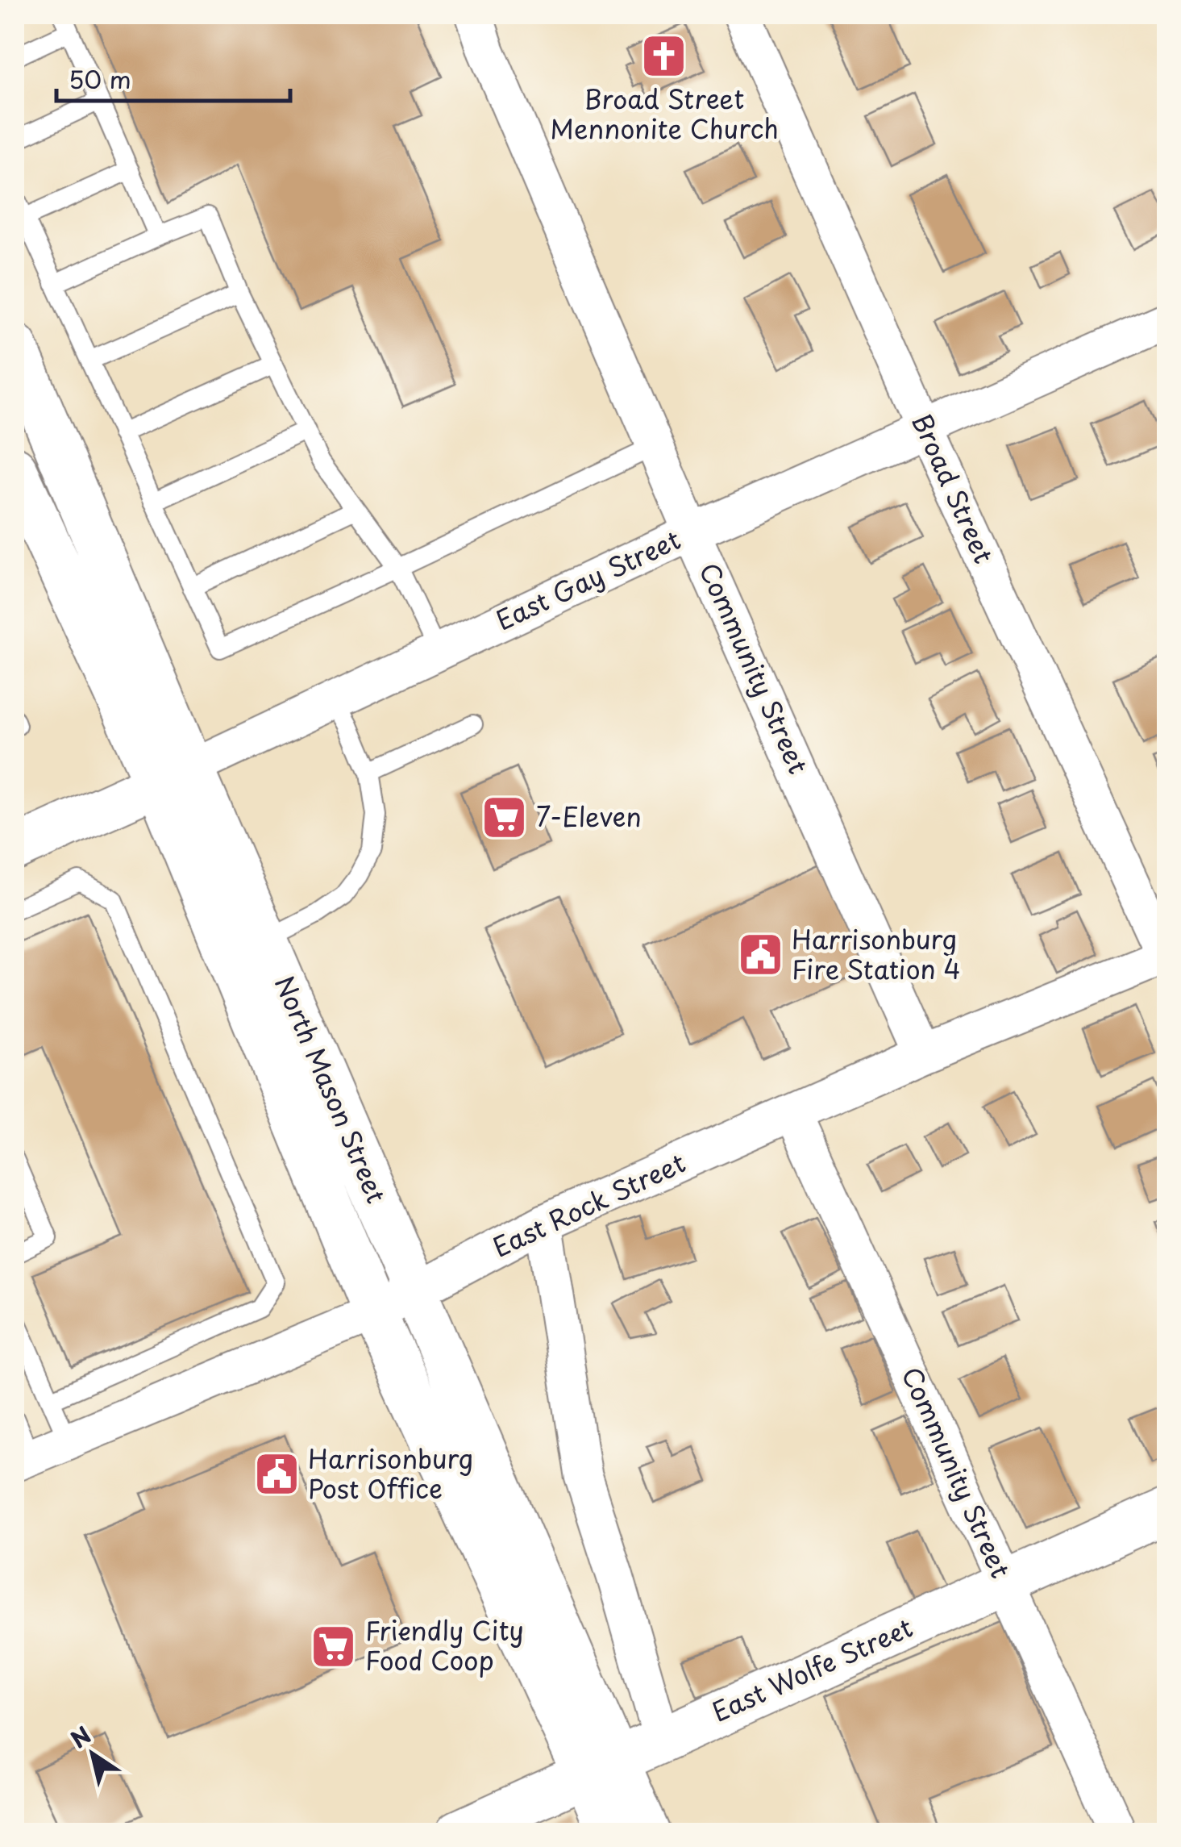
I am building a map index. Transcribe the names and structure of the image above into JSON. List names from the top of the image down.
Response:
{
  "streets": {
    "main road": ["East Gay Street", "North Mason Street", "East Wolfe Street"],
    "street": ["Broad Street", "Community Street", "East Rock Street"]
  },
  "crossings": [
    ["Broad Street", "East Gay Street"],
    ["Broad Street", "East Rock Street"],
    ["East Gay Street", "Community Street"],
    ["East Gay Street", "North Mason Street"],
    ["Community Street", "East Rock Street"],
    ["Community Street", "East Wolfe Street"],
    ["North Mason Street", "East Rock Street"],
    ["North Mason Street", "East Wolfe Street"]
  ],
  "places": {
    "church": ["Broad Street Mennonite Church"],
    "supermarket": ["7-Eleven", "Friendly City Food Coop"],
    "public building": ["Harrisonburg Fire Station 4", "Harrisonburg Post Office"]
  },
  "scale_bar": "50 m",
  "north": "top left"
}
